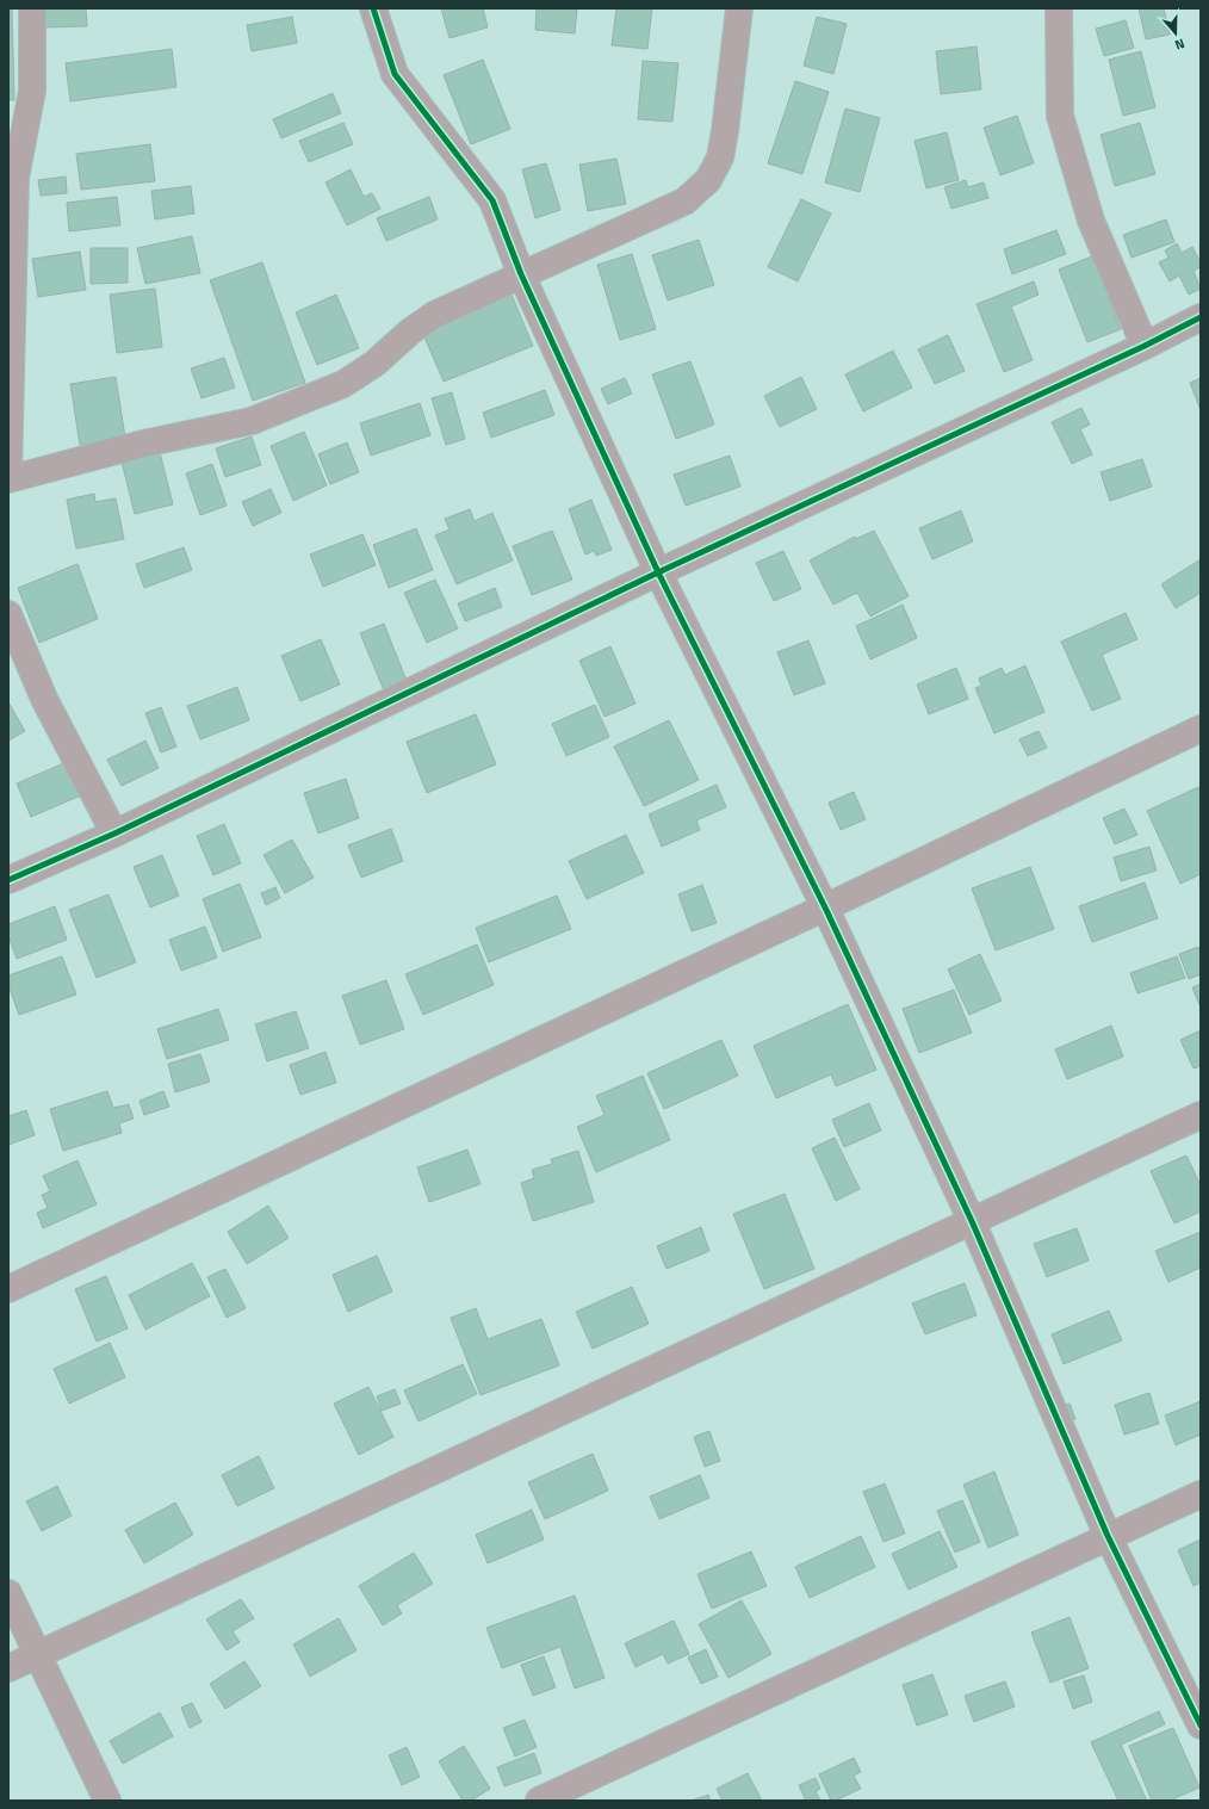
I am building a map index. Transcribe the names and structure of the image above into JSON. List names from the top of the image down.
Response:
{
  "north": "bottom"
}
